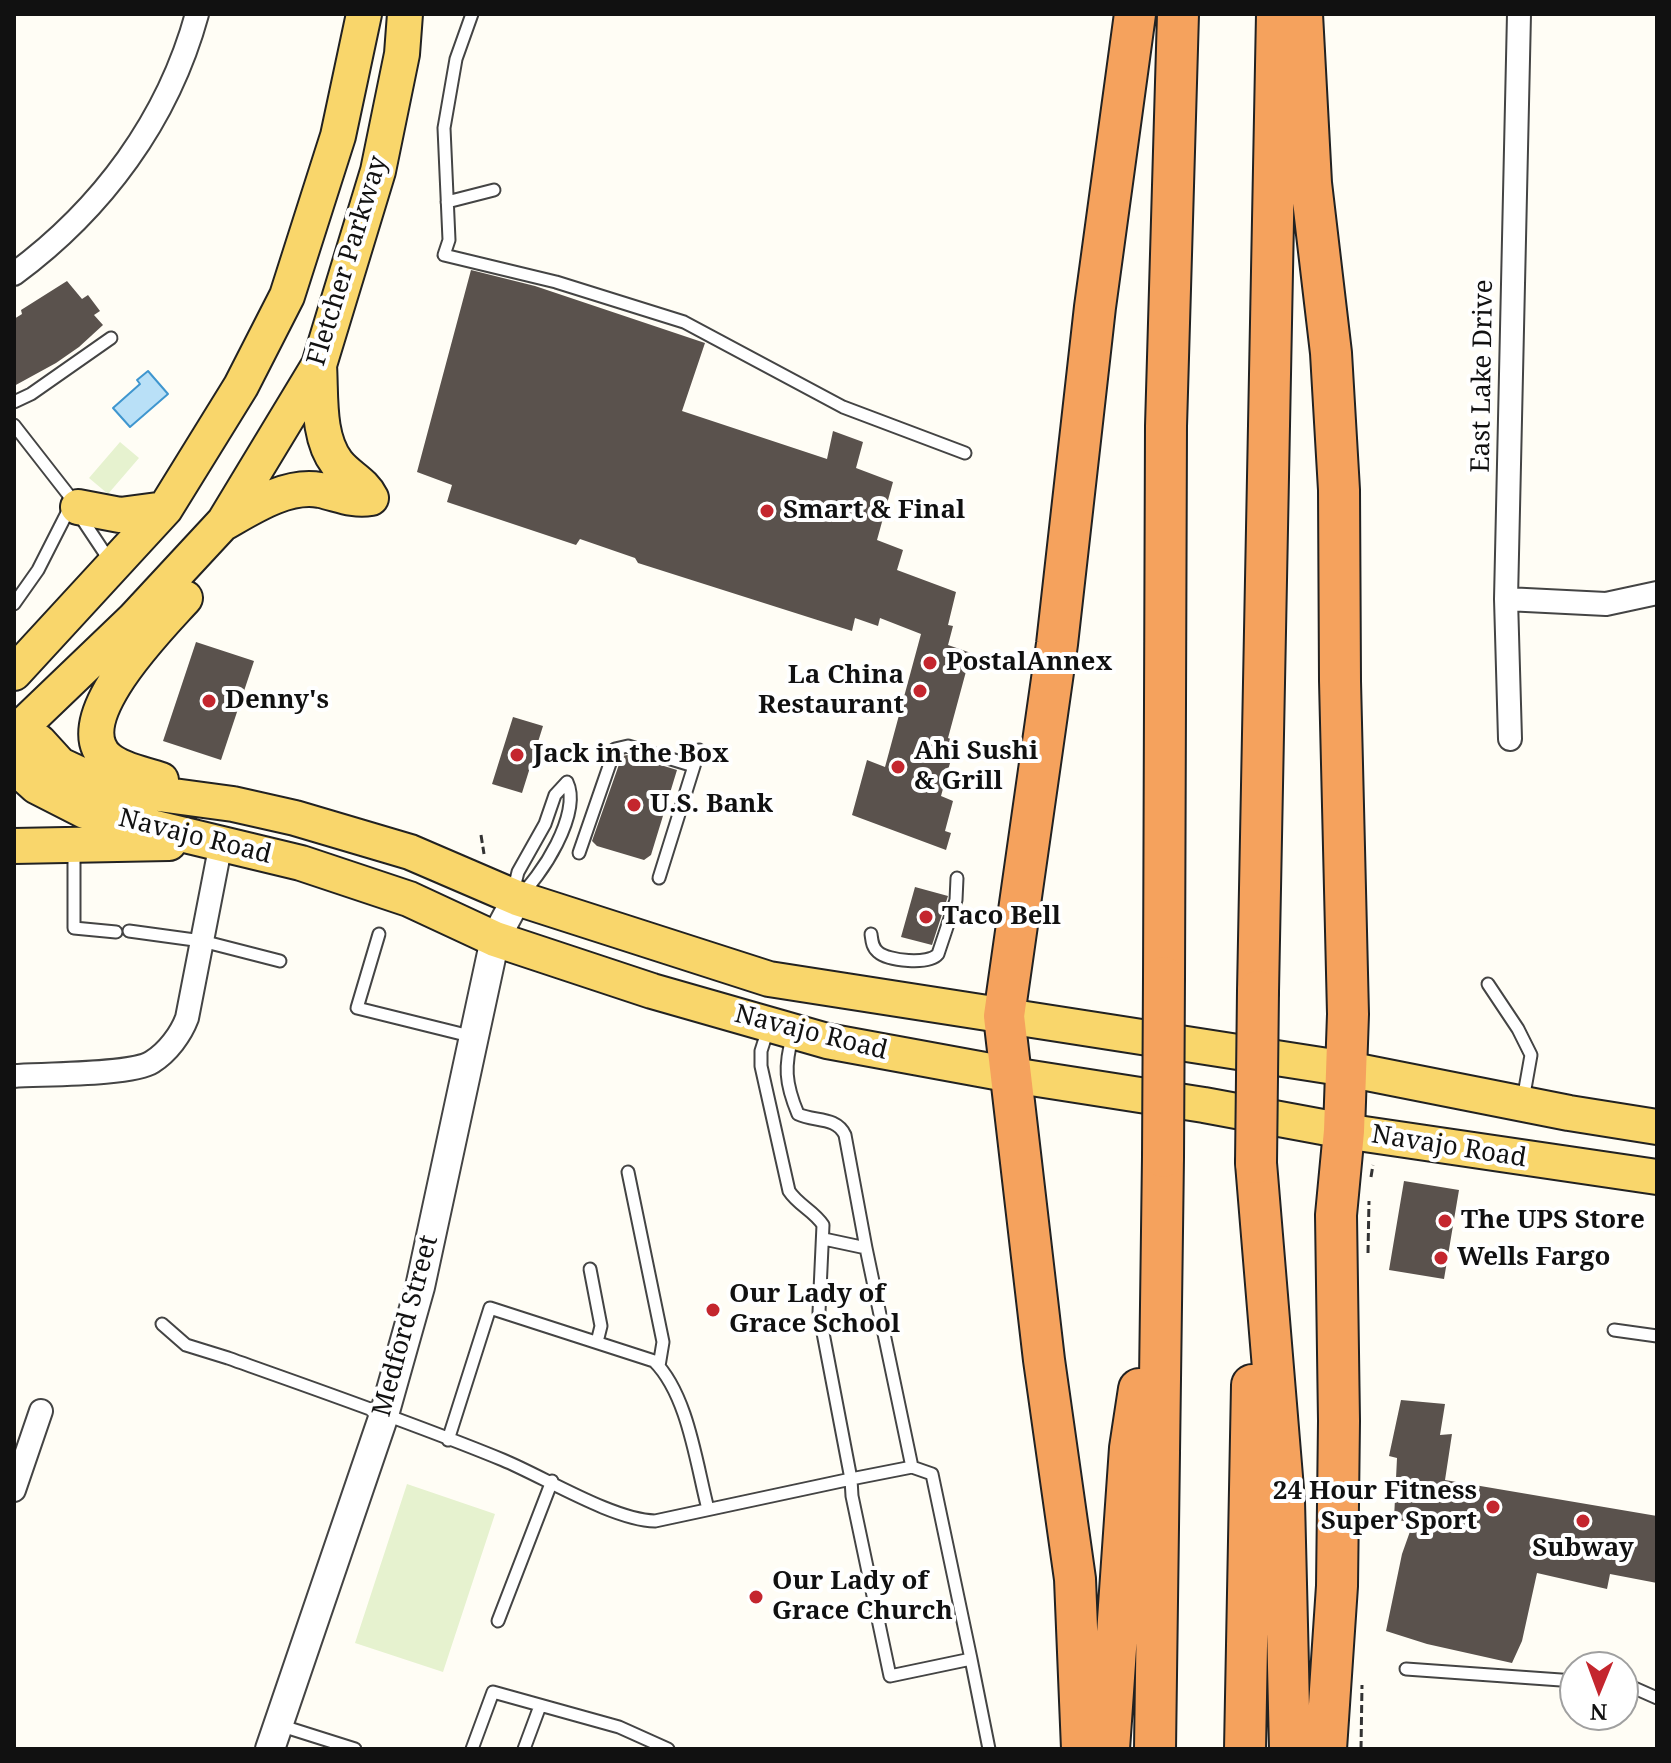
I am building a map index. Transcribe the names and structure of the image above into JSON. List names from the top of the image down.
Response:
{
  "streets": {
    "main road": ["Fletcher Parkway", "Navajo Road"],
    "street": ["East Lake Drive", "Medford Street"]
  },
  "crossings": [
    ["Fletcher Parkway", "Navajo Road"],
    ["Navajo Road", "Medford Street"]
  ],
  "places": [
    "Smart & Final",
    "PostalAnnex",
    "La China Restaurant",
    "Denny's",
    "Jack in the Box",
    "Ahi Sushi & Grill",
    "U.S. Bank",
    "Taco Bell",
    "The UPS Store",
    "Wells Fargo",
    "Our Lady of Grace School",
    "24 Hour Fitness Super Sport",
    "Subway",
    "Our Lady of Grace Church"
  ],
  "north": "bottom"
}
